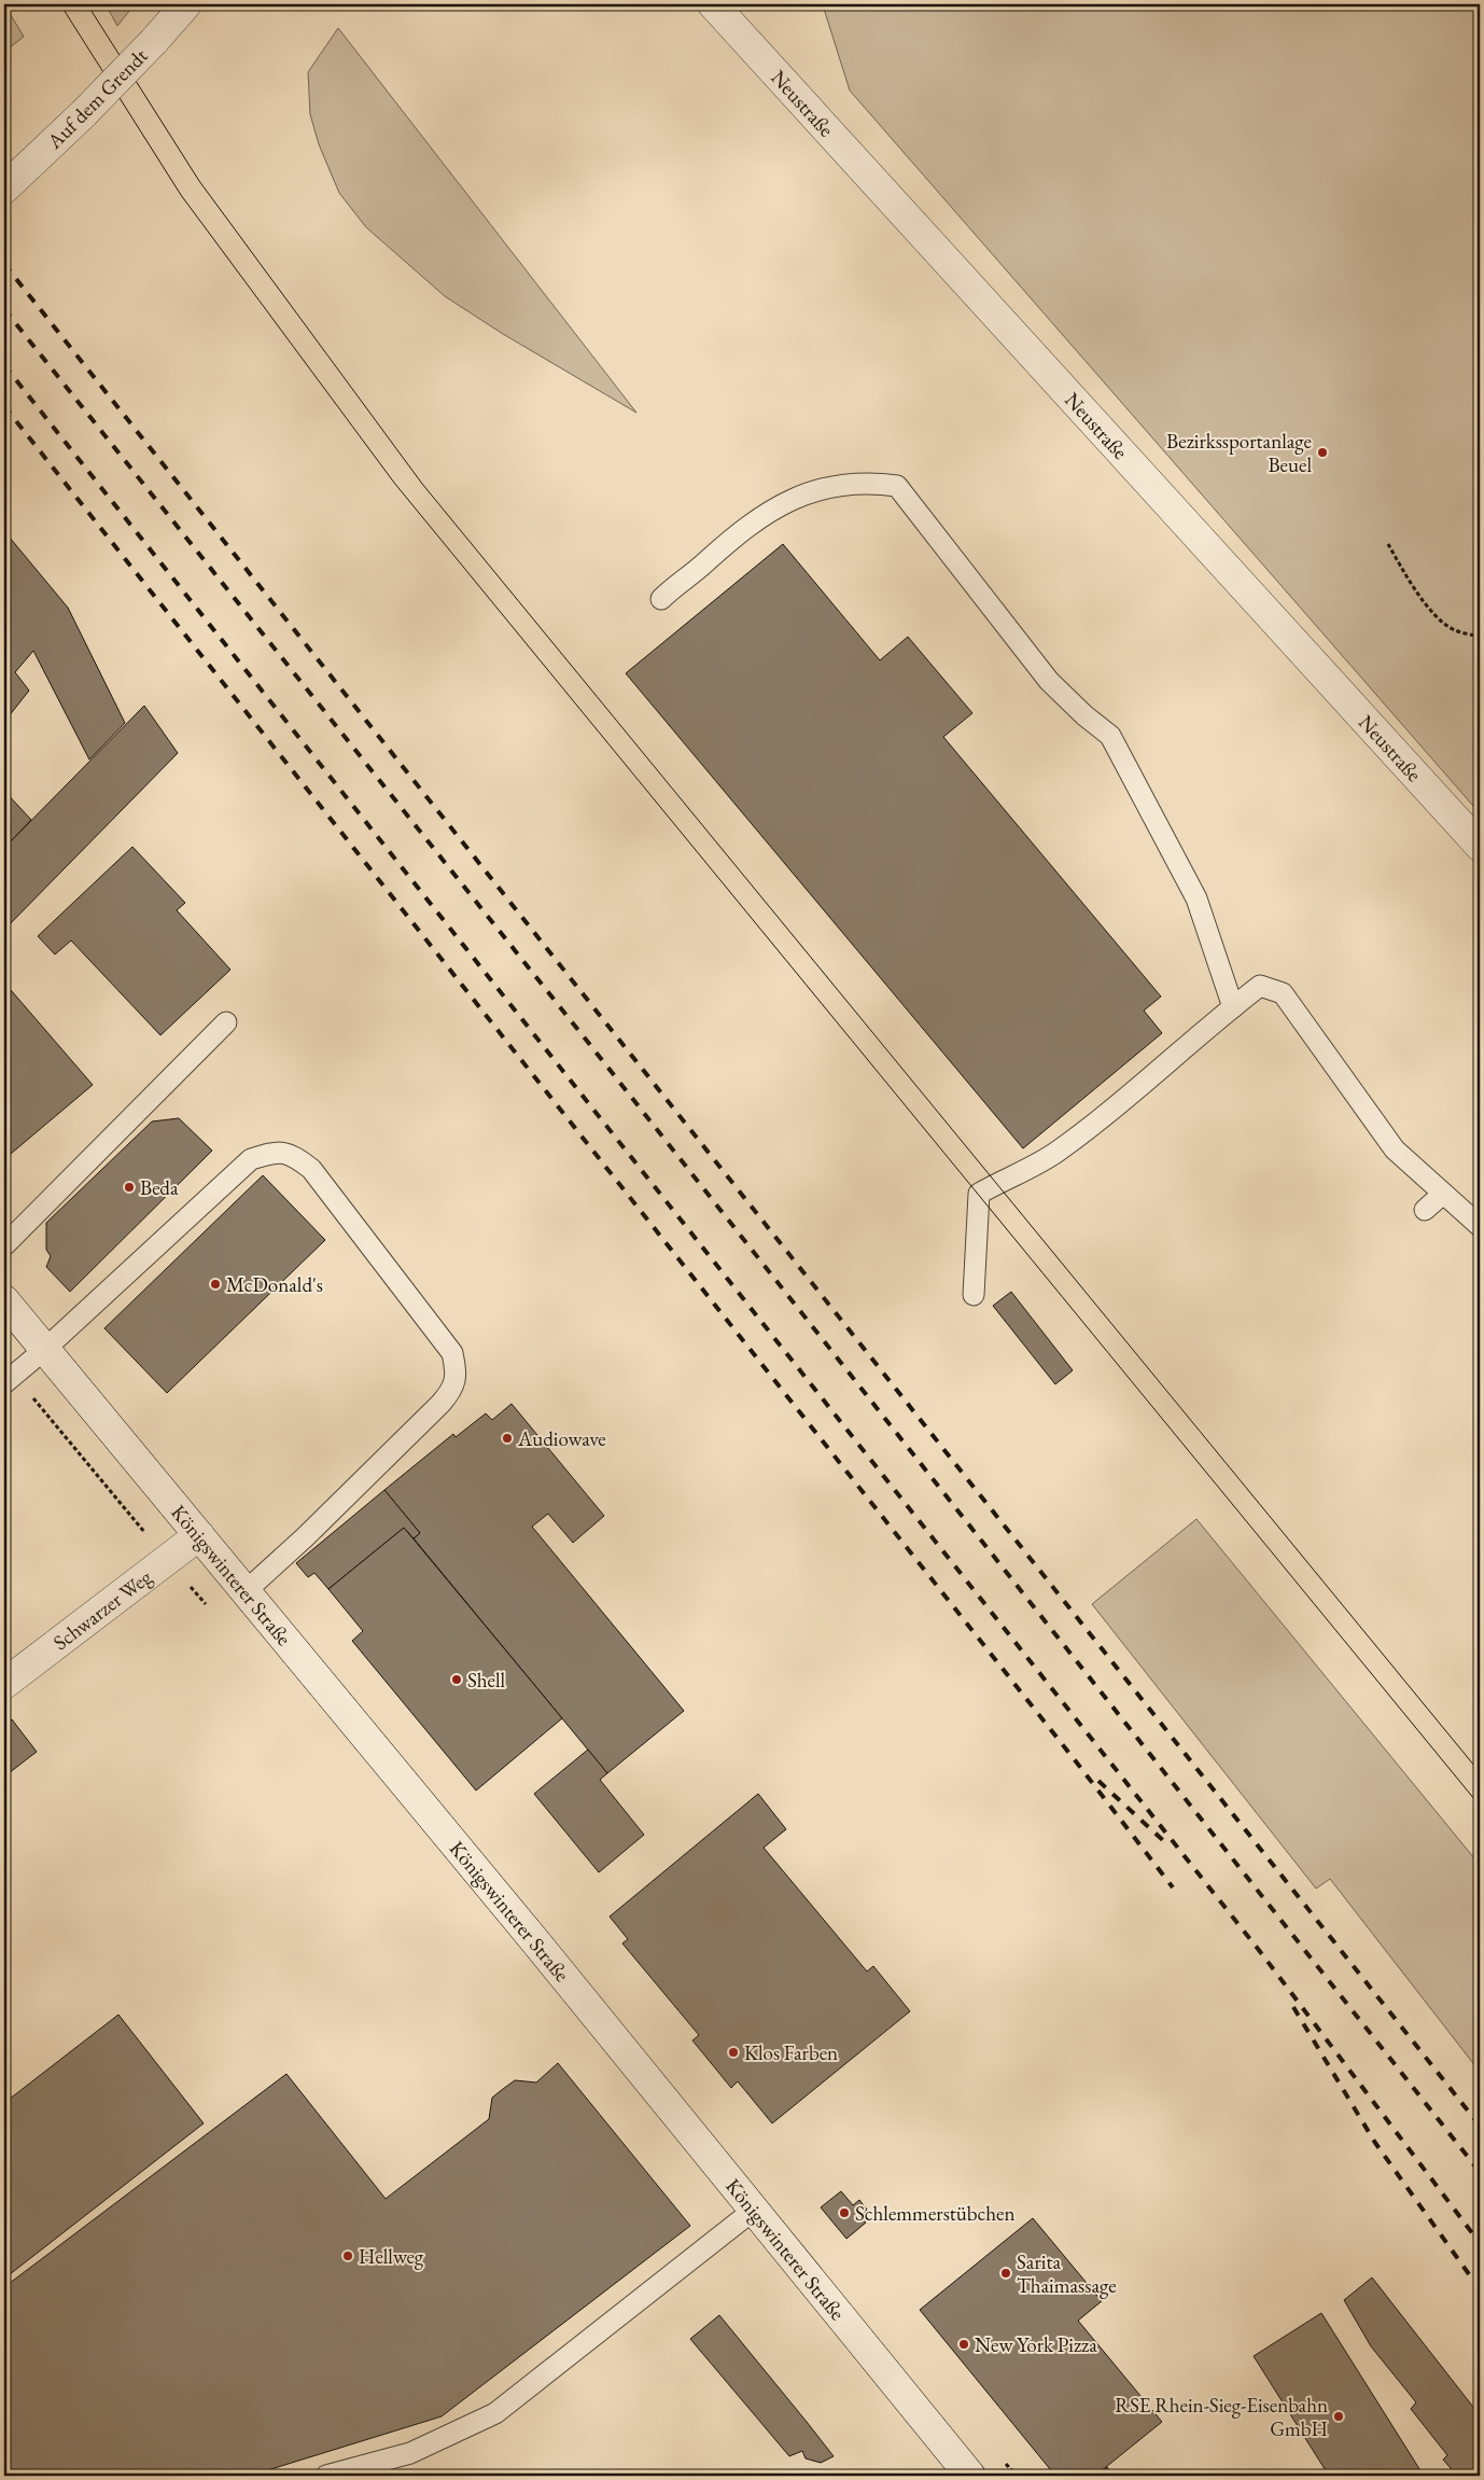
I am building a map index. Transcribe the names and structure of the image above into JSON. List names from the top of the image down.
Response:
{
  "streets": {
    "street": [
      "Auf dem Grendt",
      "Neustraße",
      "Königswinterer Straße",
      "Schwarzer Weg"
    ]
  },
  "crossings": [
    ["Königswinterer Straße", "Schwarzer Weg"]
  ],
  "places": [
    "Bezirkssportanlage Beuel",
    "Beda",
    "McDonald's",
    "Audiowave",
    "Shell",
    "Klos Farben",
    "Schlemmerstübchen",
    "Hellweg",
    "Sarita Thaimassage",
    "New York Pizza",
    "RSE Rhein-Sieg-Eisenbahn GmbH"
  ]
}
